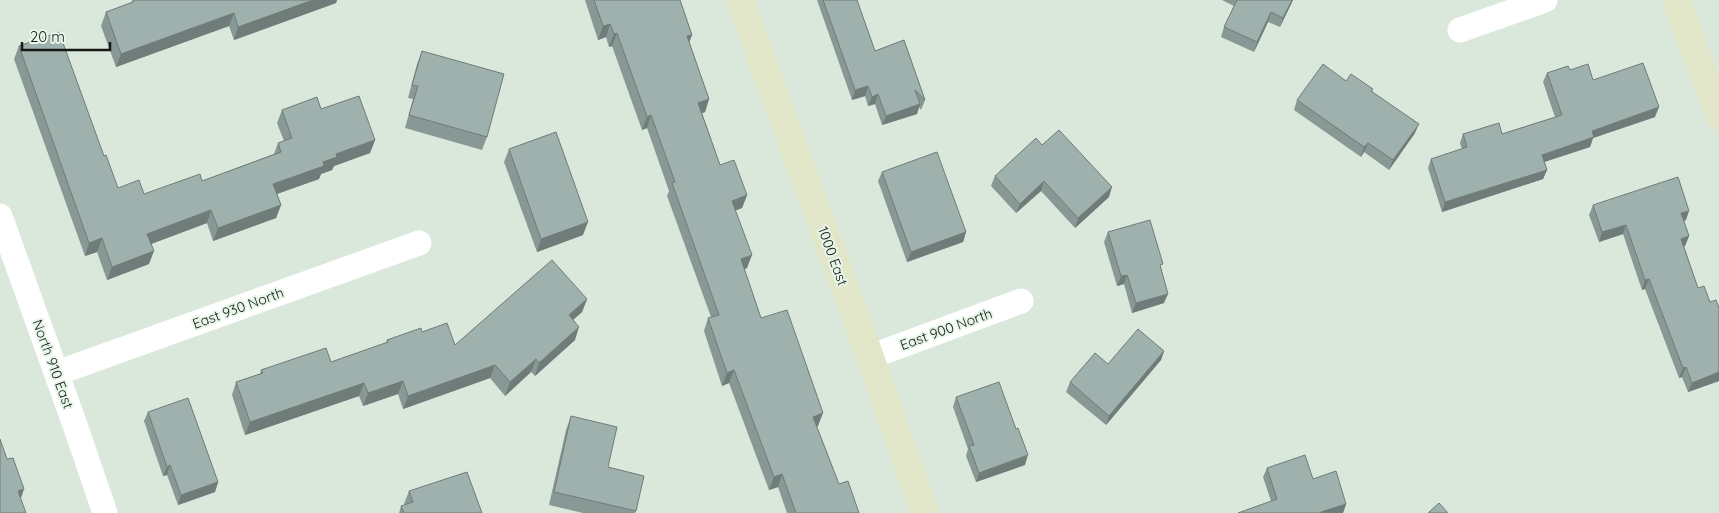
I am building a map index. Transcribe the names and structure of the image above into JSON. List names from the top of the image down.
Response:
{
  "streets": {
    "street": [
      "1000 East",
      "East 930 North",
      "East 900 North",
      "North 910 East"
    ]
  },
  "crossings": [
    ["1000 East", "East 900 North"],
    ["East 930 North", "North 910 East"]
  ],
  "scale_bar": "20 m"
}
